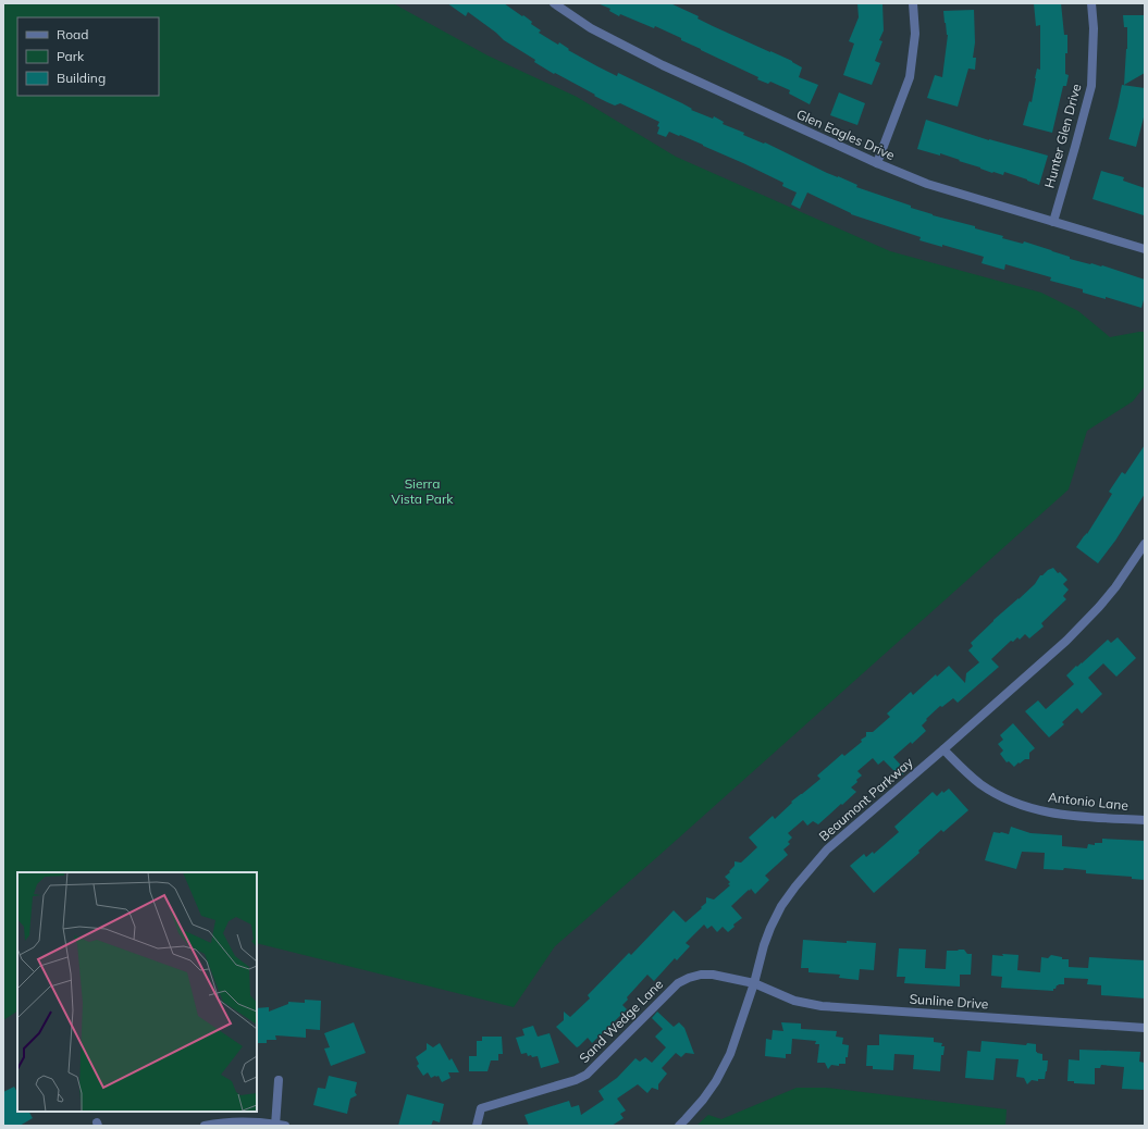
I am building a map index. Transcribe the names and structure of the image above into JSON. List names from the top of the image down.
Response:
{
  "streets": {
    "street": [
      "Glen Eagles Drive",
      "Hunter Glen Drive",
      "Beaumont Parkway",
      "Antonio Lane",
      "Sunline Drive",
      "Sand Wedge Lane"
    ]
  },
  "crossings": [
    ["Glen Eagles Drive", "Hunter Glen Drive"],
    ["Beaumont Parkway", "Antonio Lane"],
    ["Beaumont Parkway", "Sunline Drive"],
    ["Beaumont Parkway", "Sand Wedge Lane"],
    ["Sunline Drive", "Sand Wedge Lane"]
  ],
  "parks": ["Sierra Vista Park"],
  "legend": ["Road", "Park", "Building"]
}
